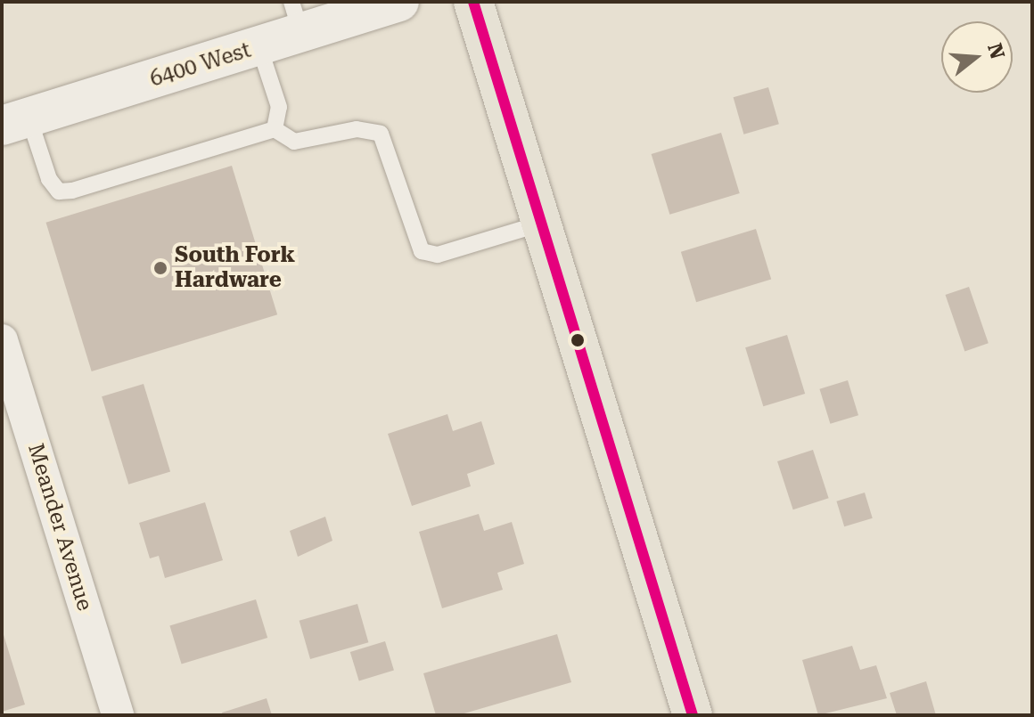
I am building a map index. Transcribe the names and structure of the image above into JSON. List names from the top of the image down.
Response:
{
  "streets": {
    "street": ["6400 West", "Meander Avenue"]
  },
  "places": ["South Fork Hardware"],
  "north": "right"
}
